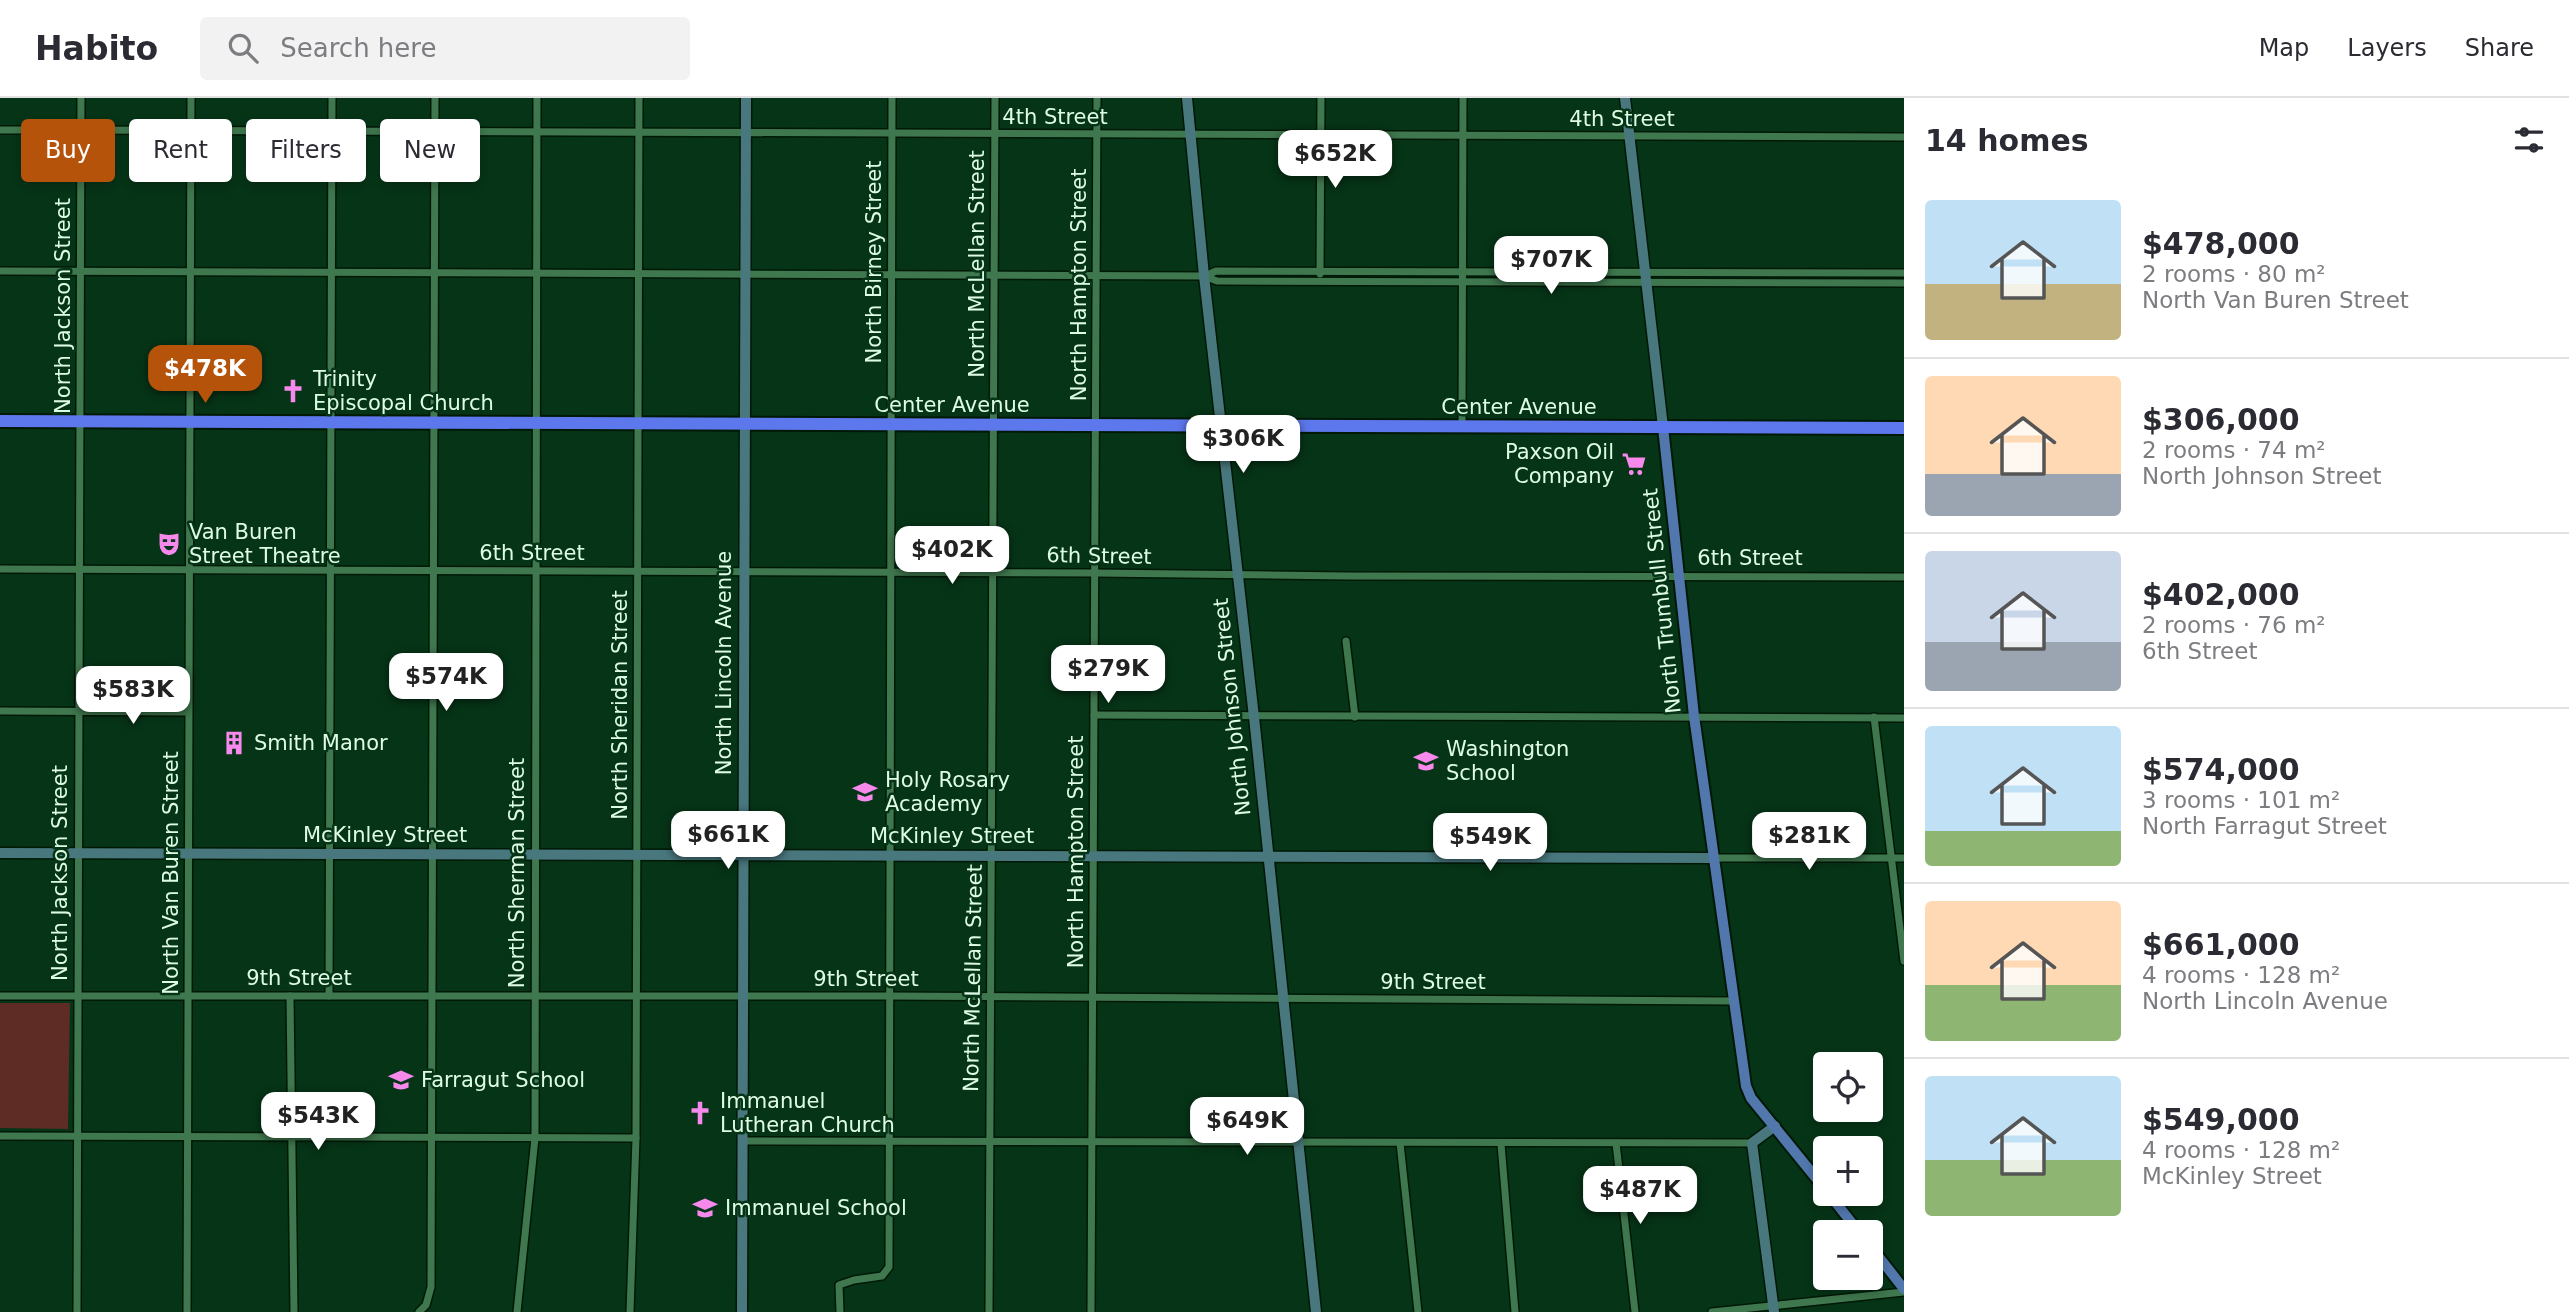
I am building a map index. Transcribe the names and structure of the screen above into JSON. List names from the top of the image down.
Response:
{
  "streets": {
    "highway": ["Center Avenue"],
    "main road": ["North Trumbull Street"],
    "street": [
      "4th Street",
      "North Birney Street",
      "North McLellan Street",
      "North Hampton Street",
      "North Jackson Street",
      "6th Street",
      "North Lincoln Avenue",
      "North Sheridan Street",
      "North Johnson Street",
      "McKinley Street",
      "North Van Buren Street",
      "North Sherman Street",
      "9th Street"
    ]
  },
  "crossings": [
    ["4th Street", "North Birney Street"],
    ["4th Street", "North McLellan Street"],
    ["4th Street", "North Hampton Street"],
    ["4th Street", "North Trumbull Street"],
    ["4th Street", "North Lincoln Avenue"],
    ["4th Street", "North Sheridan Street"],
    ["4th Street", "North Johnson Street"],
    ["4th Street", "North Sherman Street"],
    ["North Birney Street", "Center Avenue"],
    ["North Birney Street", "6th Street"],
    ["North Birney Street", "McKinley Street"],
    ["North Birney Street", "9th Street"],
    ["North McLellan Street", "Center Avenue"],
    ["North McLellan Street", "6th Street"],
    ["North McLellan Street", "McKinley Street"],
    ["North McLellan Street", "9th Street"],
    ["North Hampton Street", "Center Avenue"],
    ["North Hampton Street", "6th Street"],
    ["North Hampton Street", "McKinley Street"],
    ["North Hampton Street", "9th Street"],
    ["North Jackson Street", "Center Avenue"],
    ["North Jackson Street", "6th Street"],
    ["North Jackson Street", "McKinley Street"],
    ["North Jackson Street", "9th Street"],
    ["Center Avenue", "North Trumbull Street"],
    ["Center Avenue", "North Lincoln Avenue"],
    ["Center Avenue", "North Sheridan Street"],
    ["Center Avenue", "North Johnson Street"],
    ["Center Avenue", "North Van Buren Street"],
    ["Center Avenue", "North Sherman Street"],
    ["6th Street", "North Trumbull Street"],
    ["6th Street", "North Lincoln Avenue"],
    ["6th Street", "North Sheridan Street"],
    ["6th Street", "North Johnson Street"],
    ["6th Street", "North Van Buren Street"],
    ["6th Street", "North Sherman Street"],
    ["North Trumbull Street", "McKinley Street"],
    ["North Trumbull Street", "9th Street"],
    ["North Lincoln Avenue", "McKinley Street"],
    ["North Lincoln Avenue", "9th Street"],
    ["North Sheridan Street", "McKinley Street"],
    ["North Sheridan Street", "9th Street"],
    ["North Johnson Street", "McKinley Street"],
    ["North Johnson Street", "9th Street"],
    ["McKinley Street", "North Van Buren Street"],
    ["McKinley Street", "North Sherman Street"],
    ["North Van Buren Street", "9th Street"],
    ["North Sherman Street", "9th Street"]
  ],
  "places": {
    "church": ["Trinity Episcopal Church", "Immanuel Lutheran Church"],
    "supermarket": ["Paxson Oil Company"],
    "theatre": ["Van Buren Street Theatre"],
    "building": ["Smith Manor"],
    "school or university": [
      "Washington School",
      "Holy Rosary Academy",
      "Farragut School",
      "Immanuel School"
    ]
  },
  "page": {
    "header": "Habito",
    "search": "Search here",
    "nav": ["Map", "Layers", "Share"],
    "heading": "14 homes",
    "chip": [
      "Buy",
      "Rent",
      "Filters",
      "New"
    ],
    "price": [
      "$652K",
      "$707K",
      "$478K",
      "$306K",
      "$402K",
      "$279K",
      "$574K",
      "$583K",
      "$661K",
      "$281K",
      "$549K",
      "$543K",
      "$649K",
      "$487K"
    ],
    "list": [
      {
        "name": "$478,000",
        "note": "2 rooms · 80 m² · North Van Buren Street"
      },
      {
        "name": "$306,000",
        "note": "2 rooms · 74 m² · North Johnson Street"
      },
      {
        "name": "$402,000",
        "note": "2 rooms · 76 m² · 6th Street"
      },
      {
        "name": "$574,000",
        "note": "3 rooms · 101 m² · North Farragut Street"
      },
      {
        "name": "$661,000",
        "note": "4 rooms · 128 m² · North Lincoln Avenue"
      },
      {
        "name": "$549,000",
        "note": "4 rooms · 128 m² · McKinley Street"
      }
    ],
    "map_buttons": ["+", "−"]
  }
}
